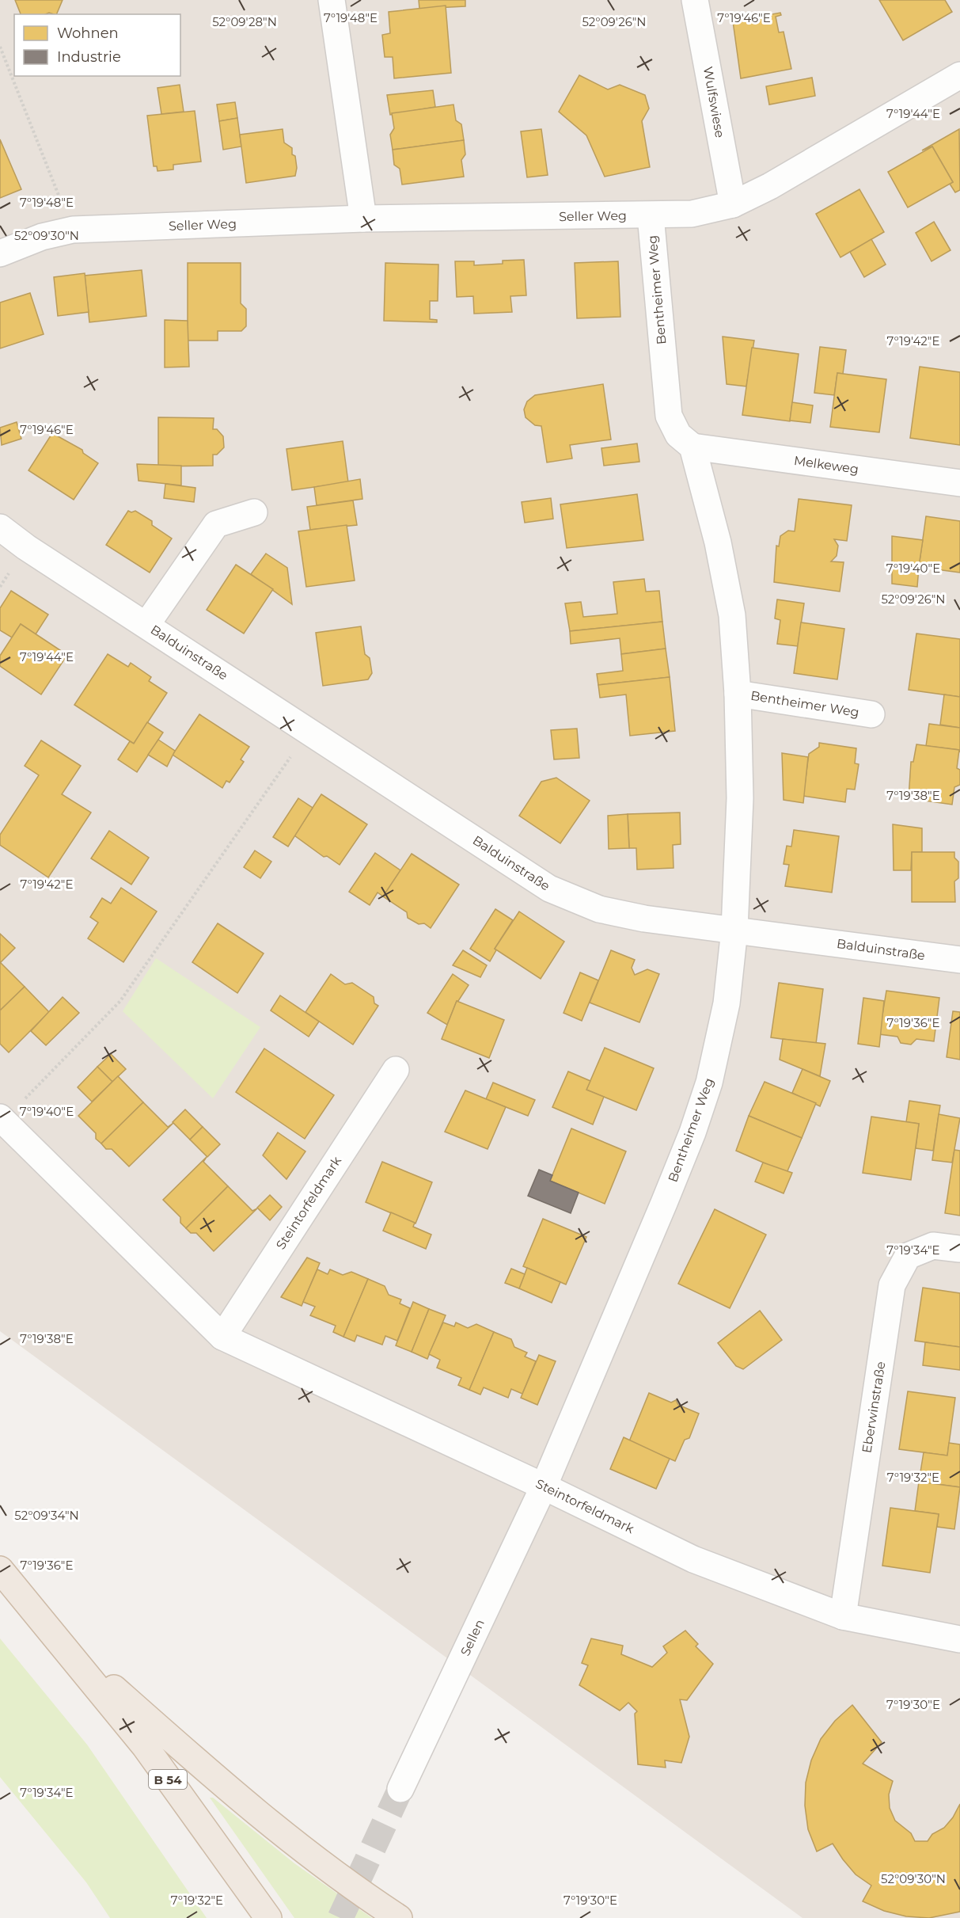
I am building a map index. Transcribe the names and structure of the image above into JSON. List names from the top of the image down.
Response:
{
  "streets": {
    "highway": ["B 54"],
    "street": [
      "Wulfswiese",
      "Seller Weg",
      "Bentheimer Weg",
      "Melkeweg",
      "Balduinstraße",
      "Steintorfeldmark",
      "Eberwinstraße",
      "Sellen"
    ]
  },
  "crossings": [
    ["Wulfswiese", "Bentheimer Weg"],
    ["Seller Weg", "Bentheimer Weg"],
    ["Bentheimer Weg", "Melkeweg"],
    ["Bentheimer Weg", "Balduinstraße"],
    ["Bentheimer Weg", "Steintorfeldmark"],
    ["Bentheimer Weg", "Sellen"],
    ["Steintorfeldmark", "Eberwinstraße"],
    ["Steintorfeldmark", "Sellen"]
  ],
  "legend": ["Wohnen", "Industrie"],
  "coordinates": [
    "7°19'48\"E",
    "7°19'46\"E",
    "52°09'28\"N",
    "52°09'26\"N",
    "7°19'44\"E",
    "52°09'30\"N",
    "7°19'42\"E",
    "7°19'40\"E",
    "7°19'38\"E",
    "7°19'36\"E",
    "7°19'34\"E",
    "7°19'32\"E",
    "52°09'34\"N",
    "7°19'30\"E"
  ]
}
